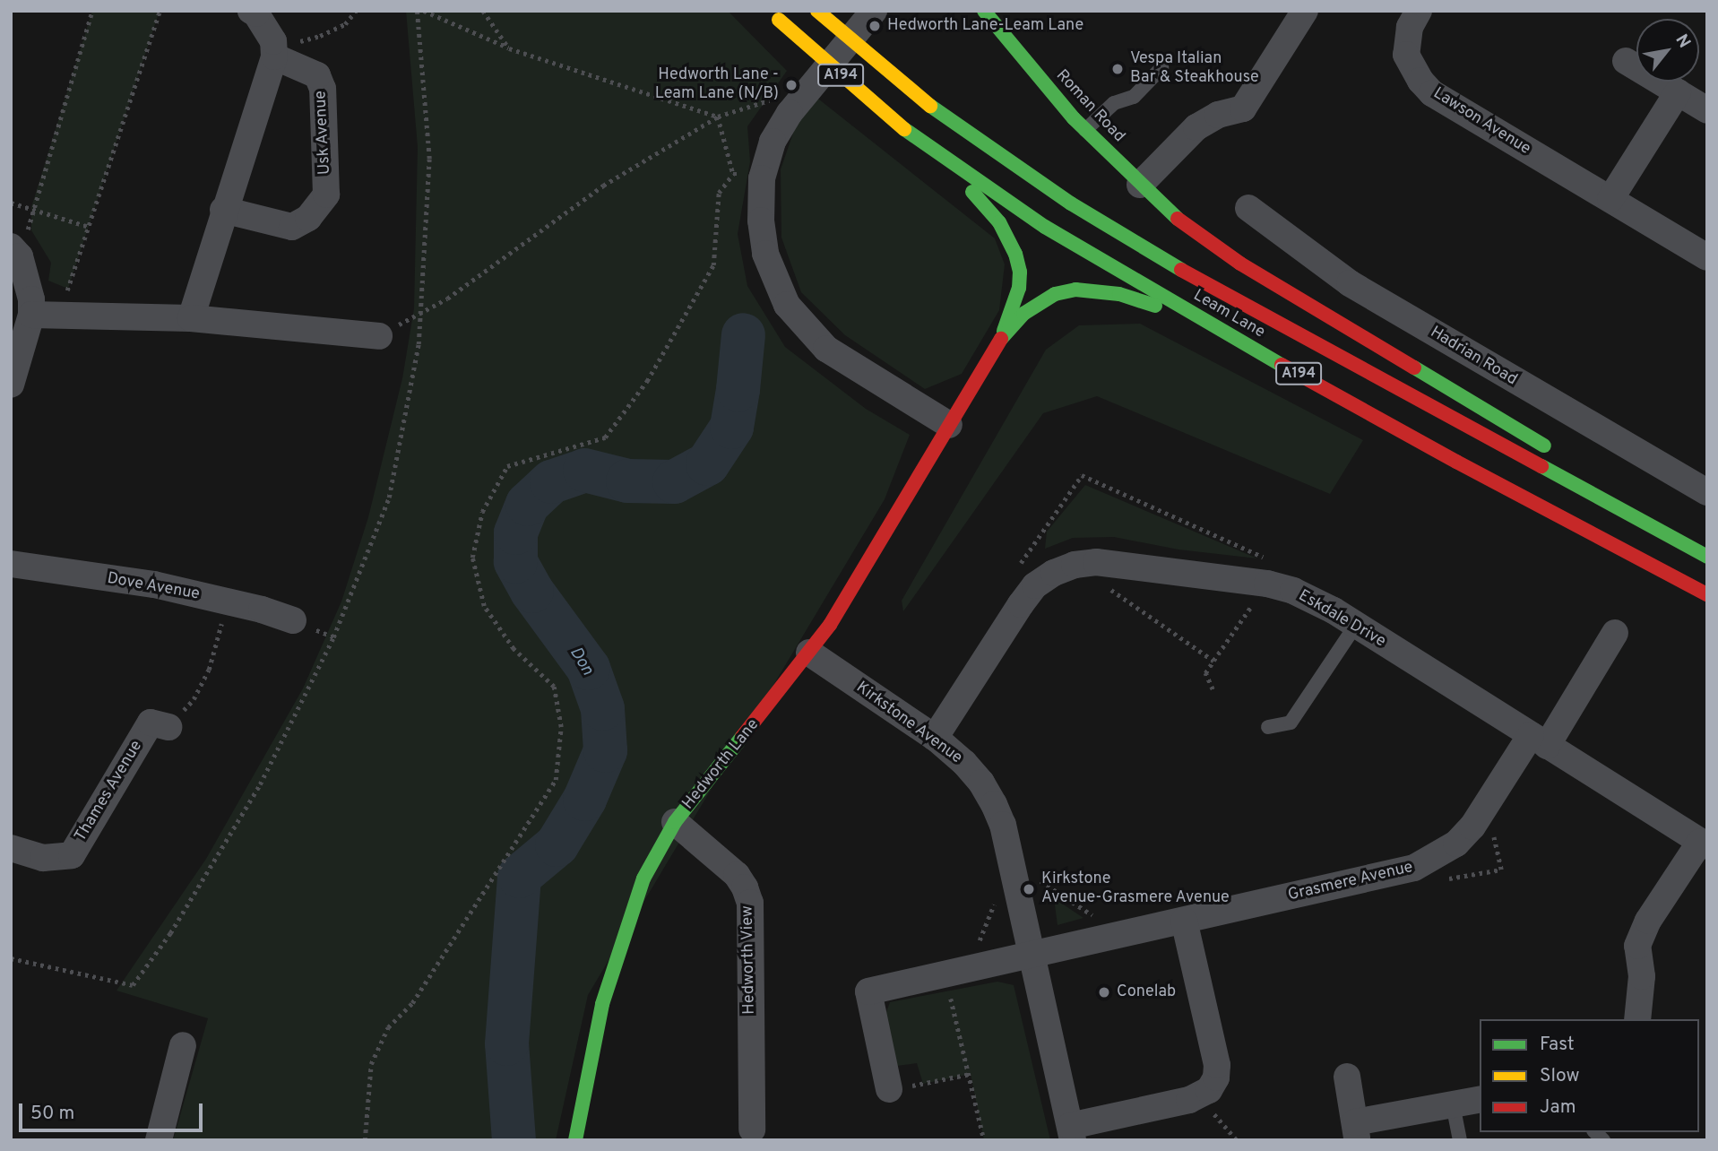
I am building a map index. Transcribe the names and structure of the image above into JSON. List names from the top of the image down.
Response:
{
  "streets": {
    "main road": [
      "A194",
      "Roman Road",
      "Leam Lane",
      "Hedworth Lane"
    ],
    "street": [
      "Lawson Avenue",
      "Usk Avenue",
      "Hadrian Road",
      "Dove Avenue",
      "Eskdale Drive",
      "Kirkstone Avenue",
      "Thames Avenue",
      "Grasmere Avenue",
      "Hedworth View"
    ]
  },
  "crossings": [
    ["A194", "Leam Lane"],
    ["A194", "Hedworth Lane"],
    ["Eskdale Drive", "Kirkstone Avenue"],
    ["Eskdale Drive", "Grasmere Avenue"],
    ["Kirkstone Avenue", "Hedworth Lane"],
    ["Kirkstone Avenue", "Grasmere Avenue"],
    ["Hedworth Lane", "Hedworth View"]
  ],
  "water": ["Don"],
  "places": [
    "Hedworth Lane-Leam Lane",
    "Vespa Italian Bar & Steakhouse",
    "Hedworth Lane - Leam Lane (N/B)",
    "Kirkstone Avenue-Grasmere Avenue",
    "Conelab"
  ],
  "legend": ["Fast", "Slow", "Jam"],
  "scale_bar": "50 m",
  "north": "top right"
}
